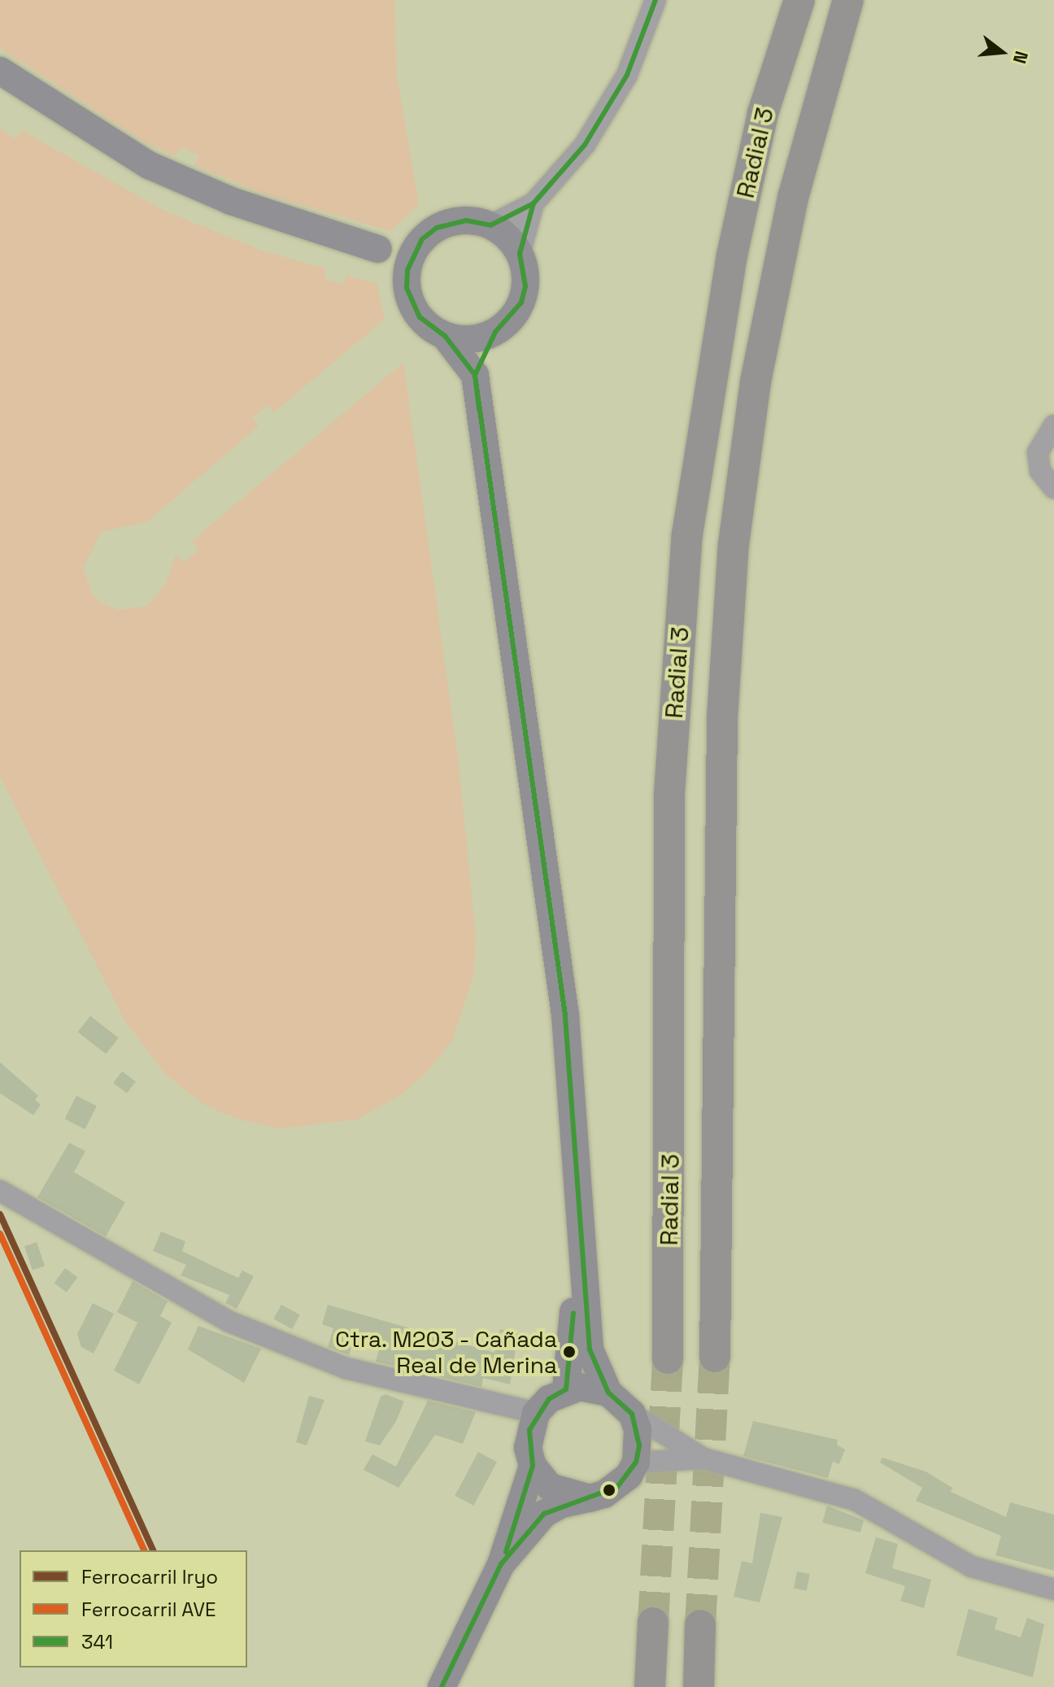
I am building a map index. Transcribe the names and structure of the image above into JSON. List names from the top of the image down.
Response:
{
  "streets": {
    "highway": ["Radial 3"]
  },
  "places": ["Ctra. M203 - Cañada Real de Merina"],
  "lines": ["transit line 341", "rail line Iryo", "rail line AVE"],
  "legend": ["Ferrocarril Iryo", "Ferrocarril AVE", "341"],
  "north": "right"
}
